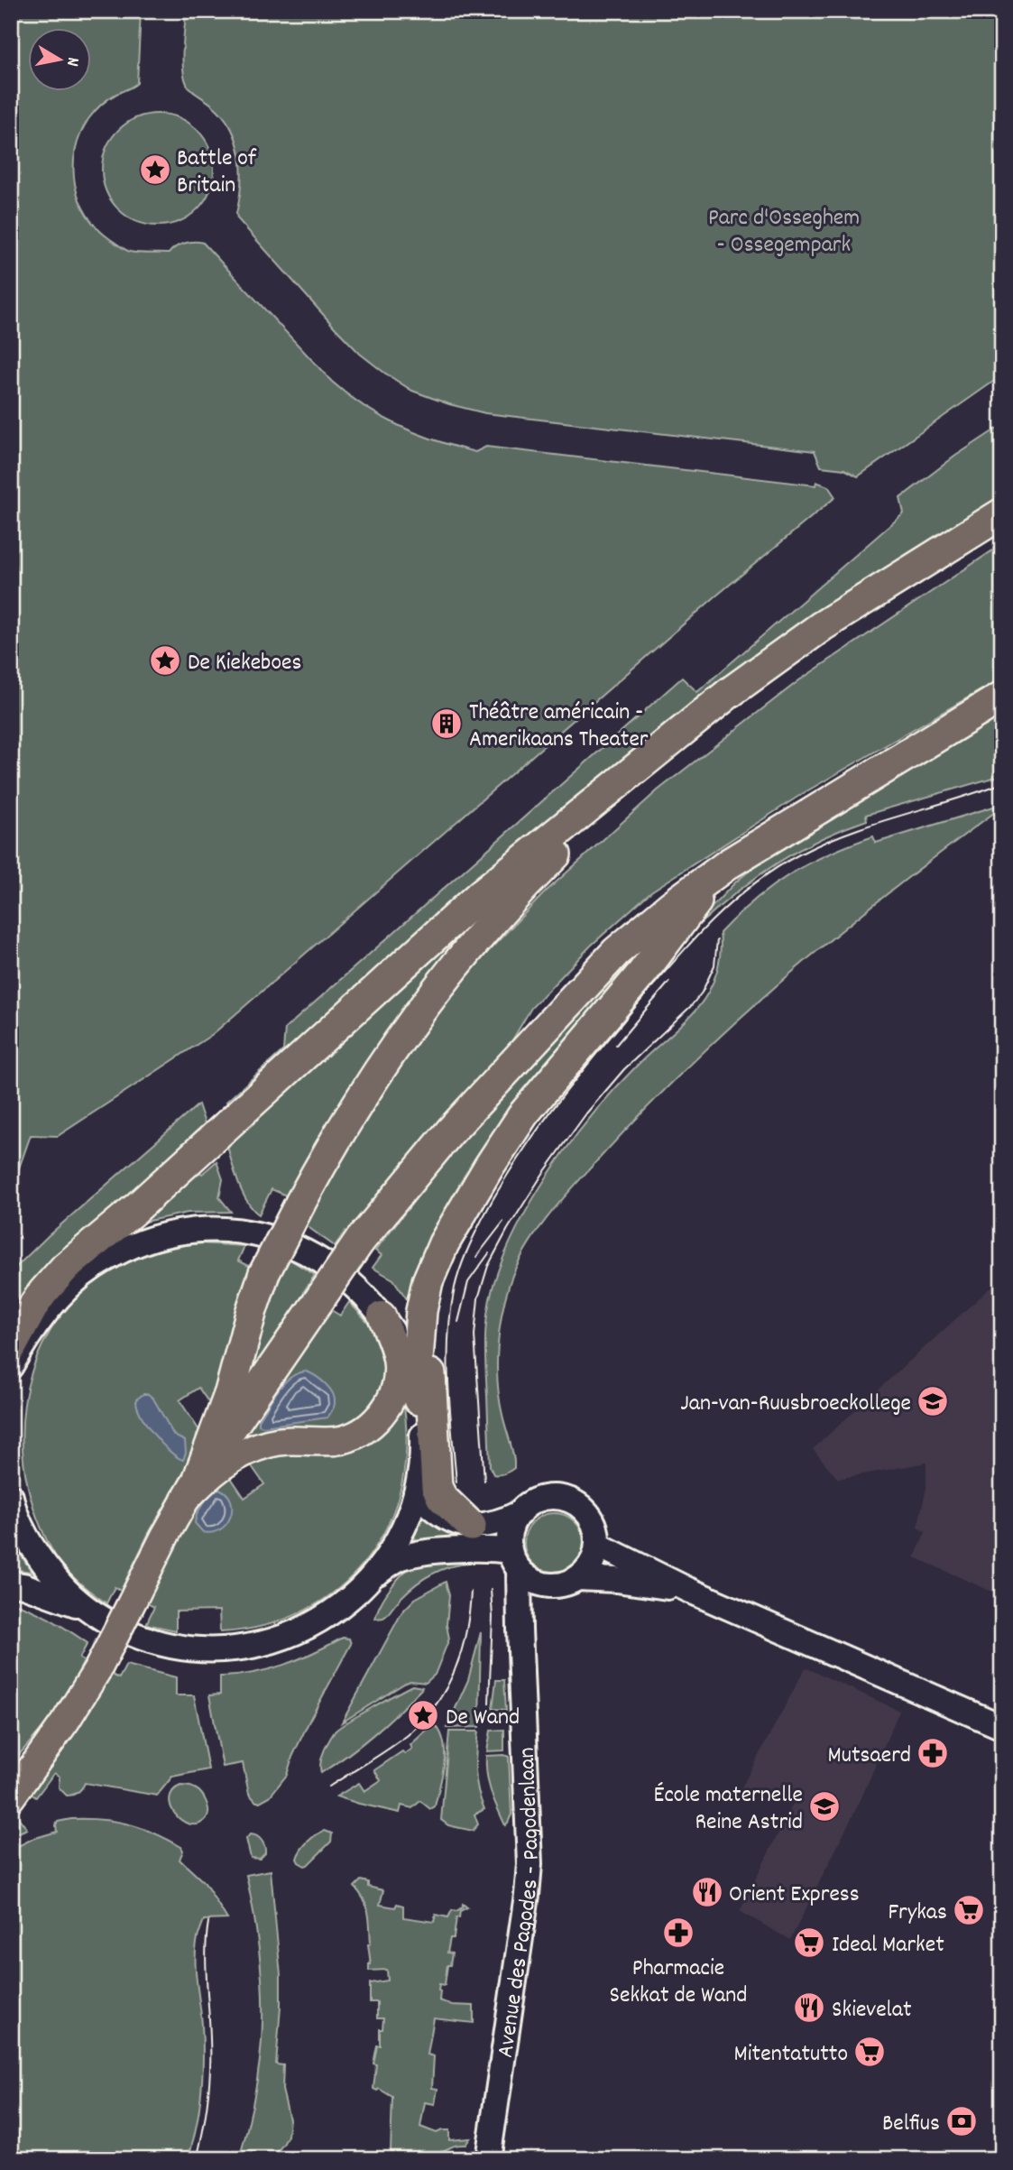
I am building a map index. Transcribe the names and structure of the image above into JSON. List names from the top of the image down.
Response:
{
  "streets": {
    "main road": ["Avenue des Pagodes - Pagodenlaan"]
  },
  "parks": ["Parc d'Osseghem - Ossegempark"],
  "places": {
    "place": ["Battle of Britain", "De Kiekeboes", "De Wand"],
    "building": ["Théâtre américain - Amerikaans Theater"],
    "school or university": ["Jan-van-Ruusbroeckollege", "École maternelle Reine Astrid"],
    "pharmacy": ["Mutsaerd", "Pharmacie Sekkat de Wand"],
    "restaurant": ["Orient Express", "Skievelat"],
    "supermarket": ["Frykas", "Ideal Market", "Mitentatutto"],
    "bank": ["Belfius"]
  },
  "north": "right"
}
